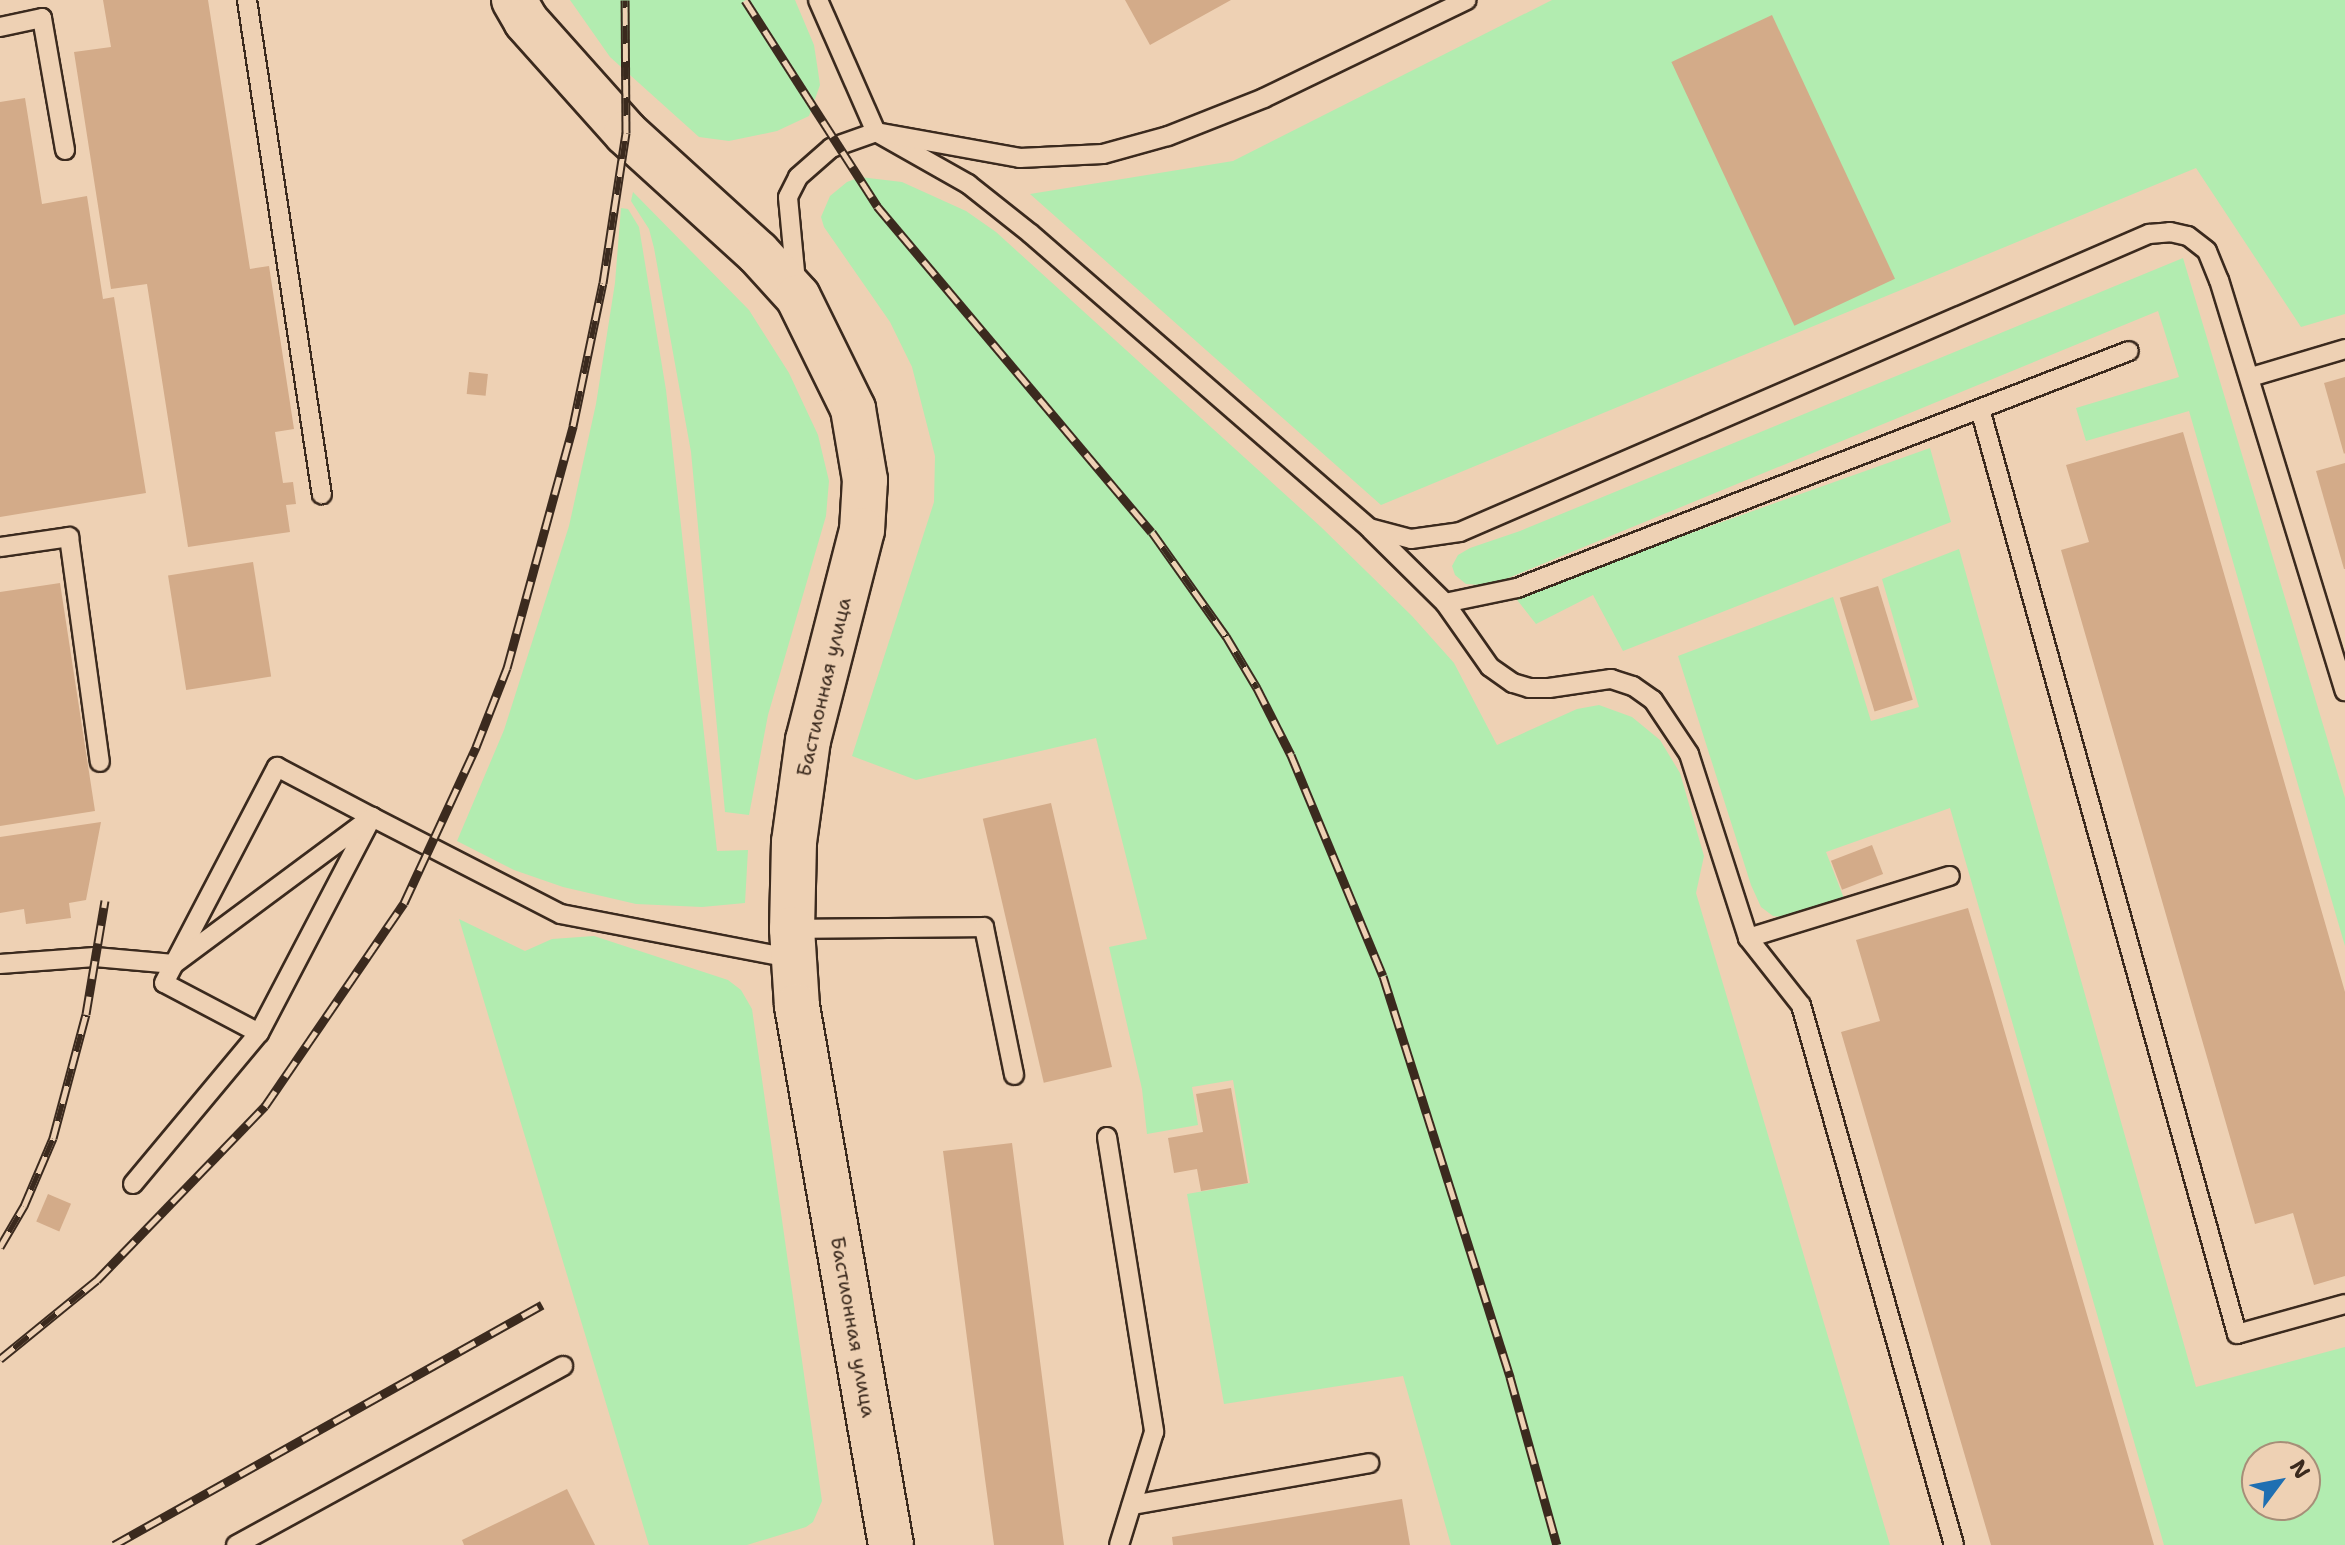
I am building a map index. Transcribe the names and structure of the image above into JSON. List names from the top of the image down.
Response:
{
  "streets": {
    "main road": ["Бастионная улица"]
  },
  "north": "top right"
}
